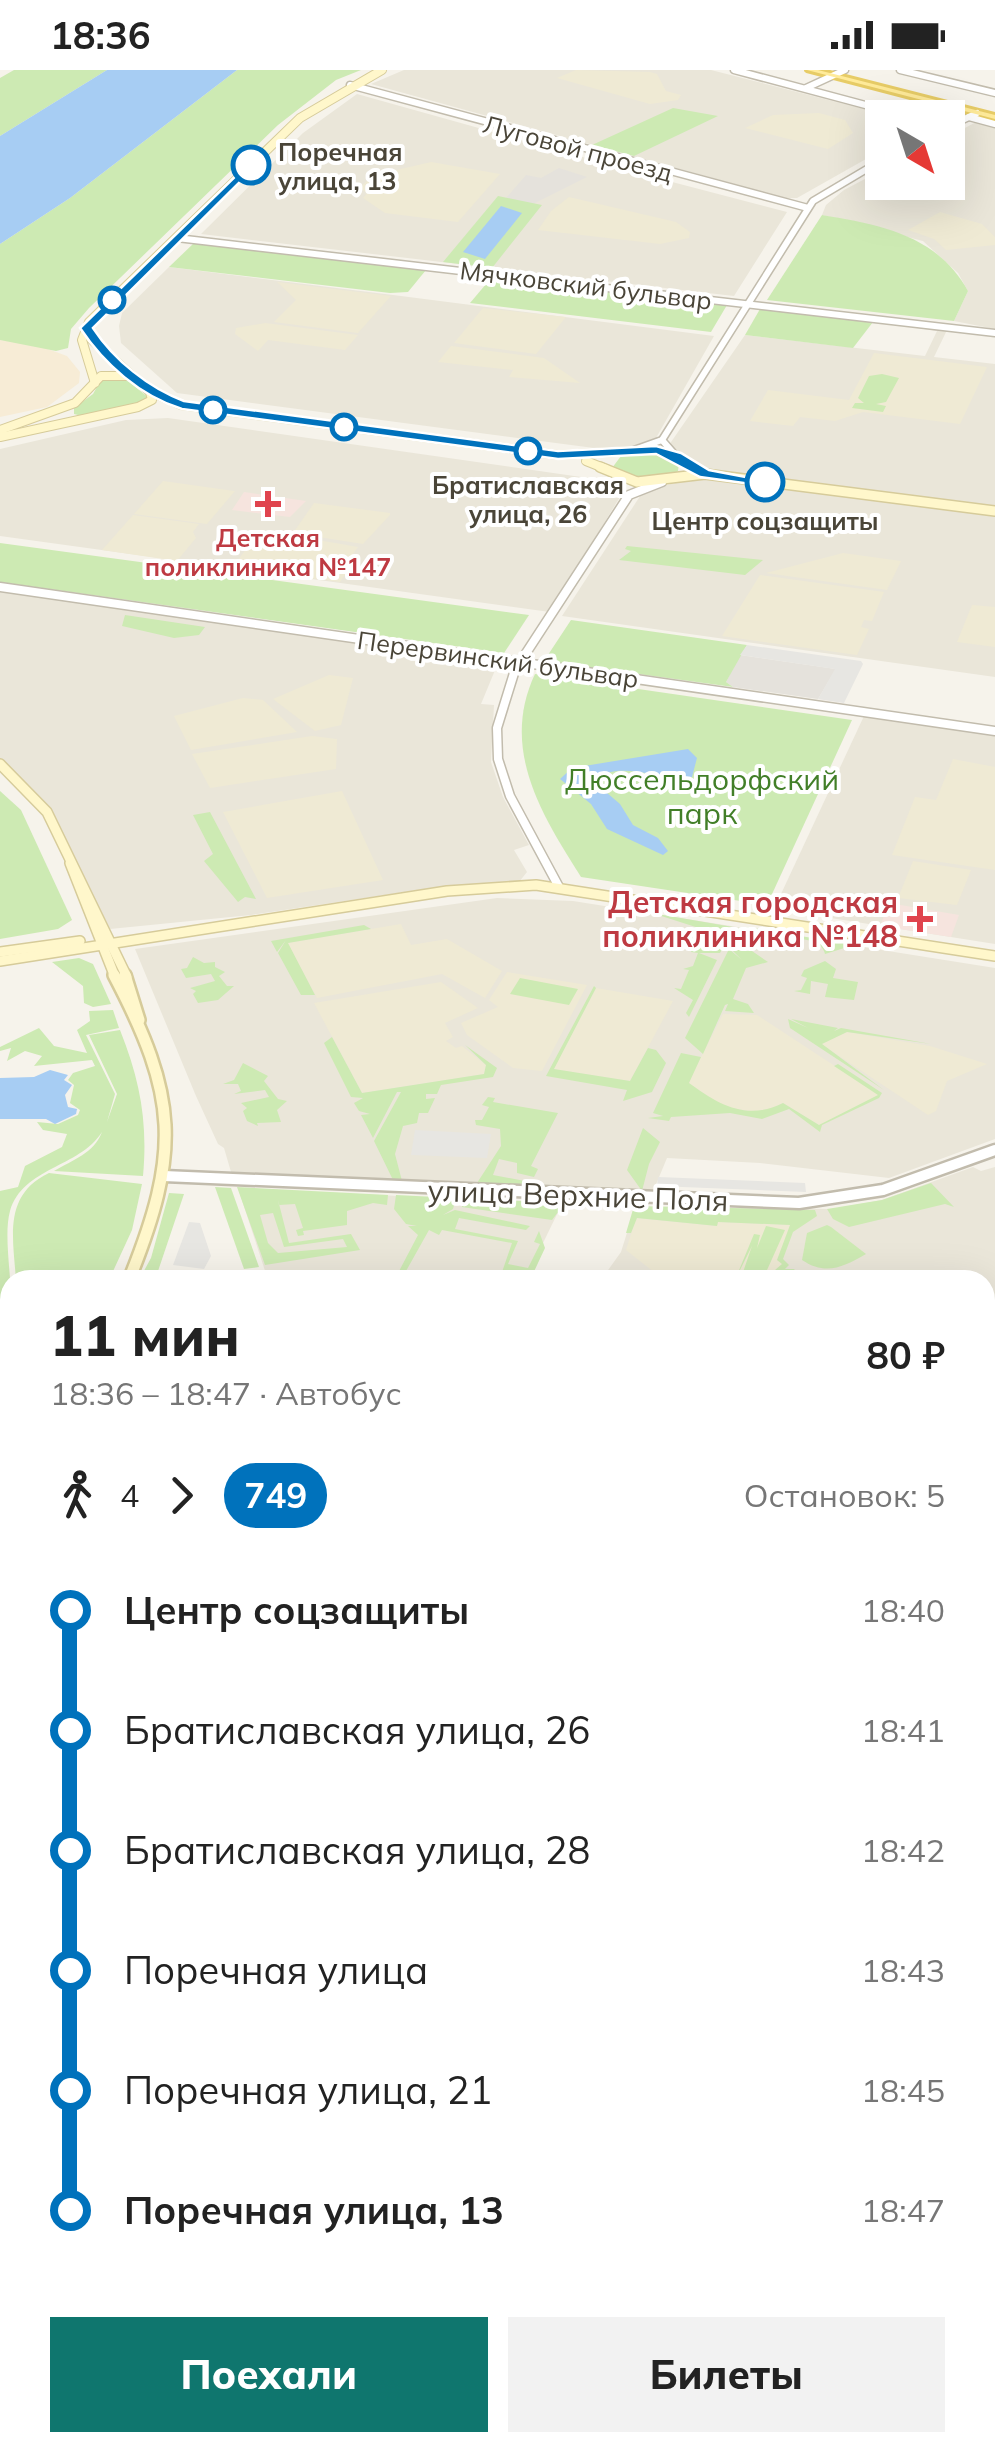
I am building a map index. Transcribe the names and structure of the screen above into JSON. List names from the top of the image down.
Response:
{
  "streets": {
    "street": [
      "Луговой проезд",
      "Мячковский бульвар",
      "Перервинский бульвар",
      "улица Верхние Поля"
    ]
  },
  "parks": ["Дюссельдорфский парк"],
  "places": {
    "other": ["Поречная улица, 13", "Братиславская улица, 26", "Центр соцзащиты"],
    "health": ["Детская поликлиника №147", "Детская городская поликлиника №148"]
  },
  "lines": ["bus line 749"],
  "north": "bottom right",
  "page": {
    "status": "18:36",
    "heading": ["11 мин", "18:36 – 18:47 · Автобус", "80 ₽"],
    "legs": ["4", "749", "Остановок: 5"],
    "list": [
      {
        "name": "Центр соцзащиты",
        "value": "18:40"
      },
      {
        "name": "Братиславская улица, 26",
        "value": "18:41"
      },
      {
        "name": "Братиславская улица, 28",
        "value": "18:42"
      },
      {
        "name": "Поречная улица",
        "value": "18:43"
      },
      {
        "name": "Поречная улица, 21",
        "value": "18:45"
      },
      {
        "name": "Поречная улица, 13",
        "value": "18:47"
      }
    ],
    "buttons": ["Поехали", "Билеты"]
  }
}
